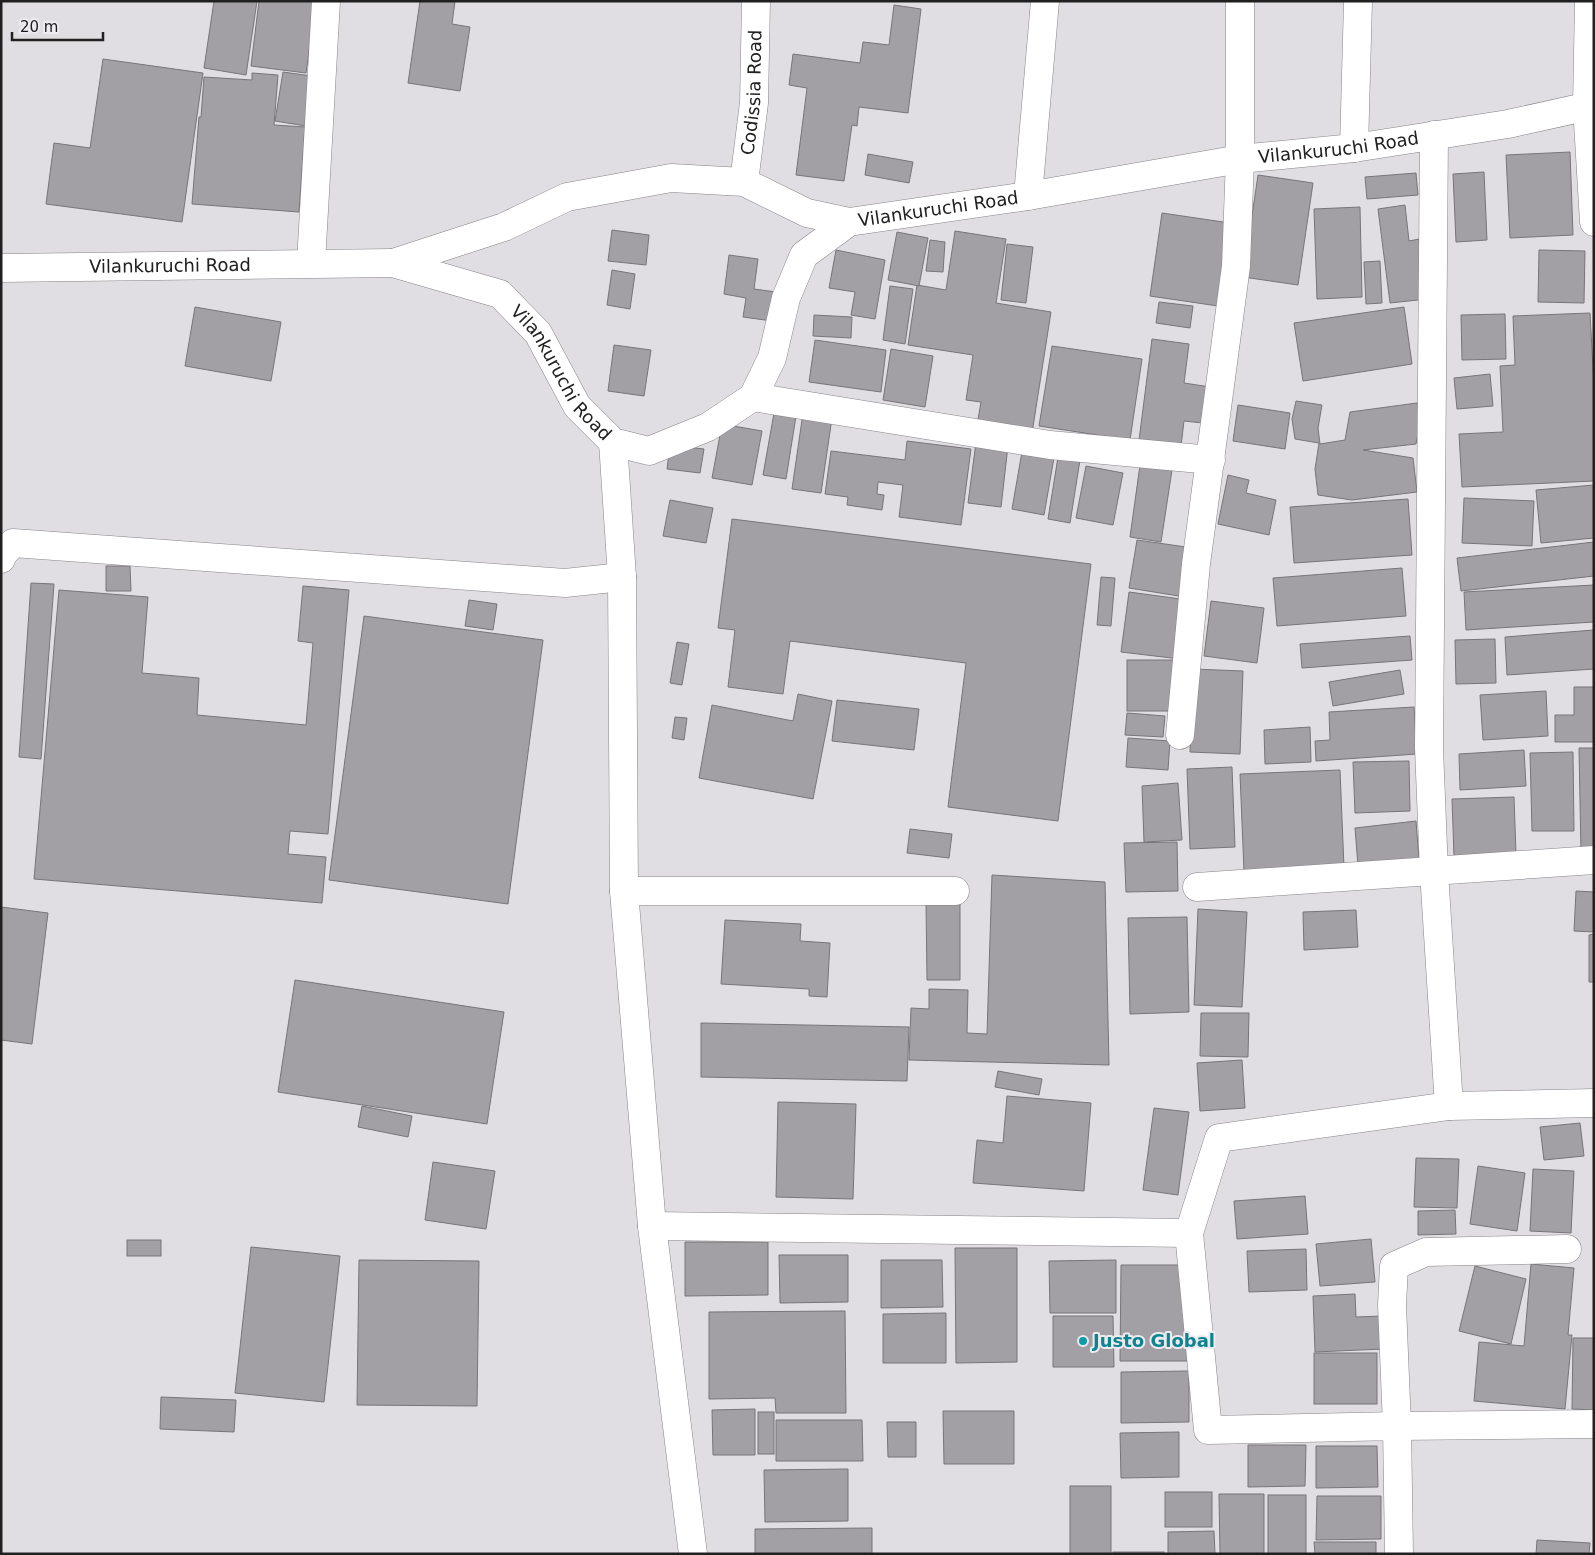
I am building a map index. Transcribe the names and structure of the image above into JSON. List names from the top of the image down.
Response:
{
  "streets": {
    "street": ["Codissia Road", "Vilankuruchi Road"]
  },
  "places": ["Justo Global"],
  "scale_bar": "20 m"
}
